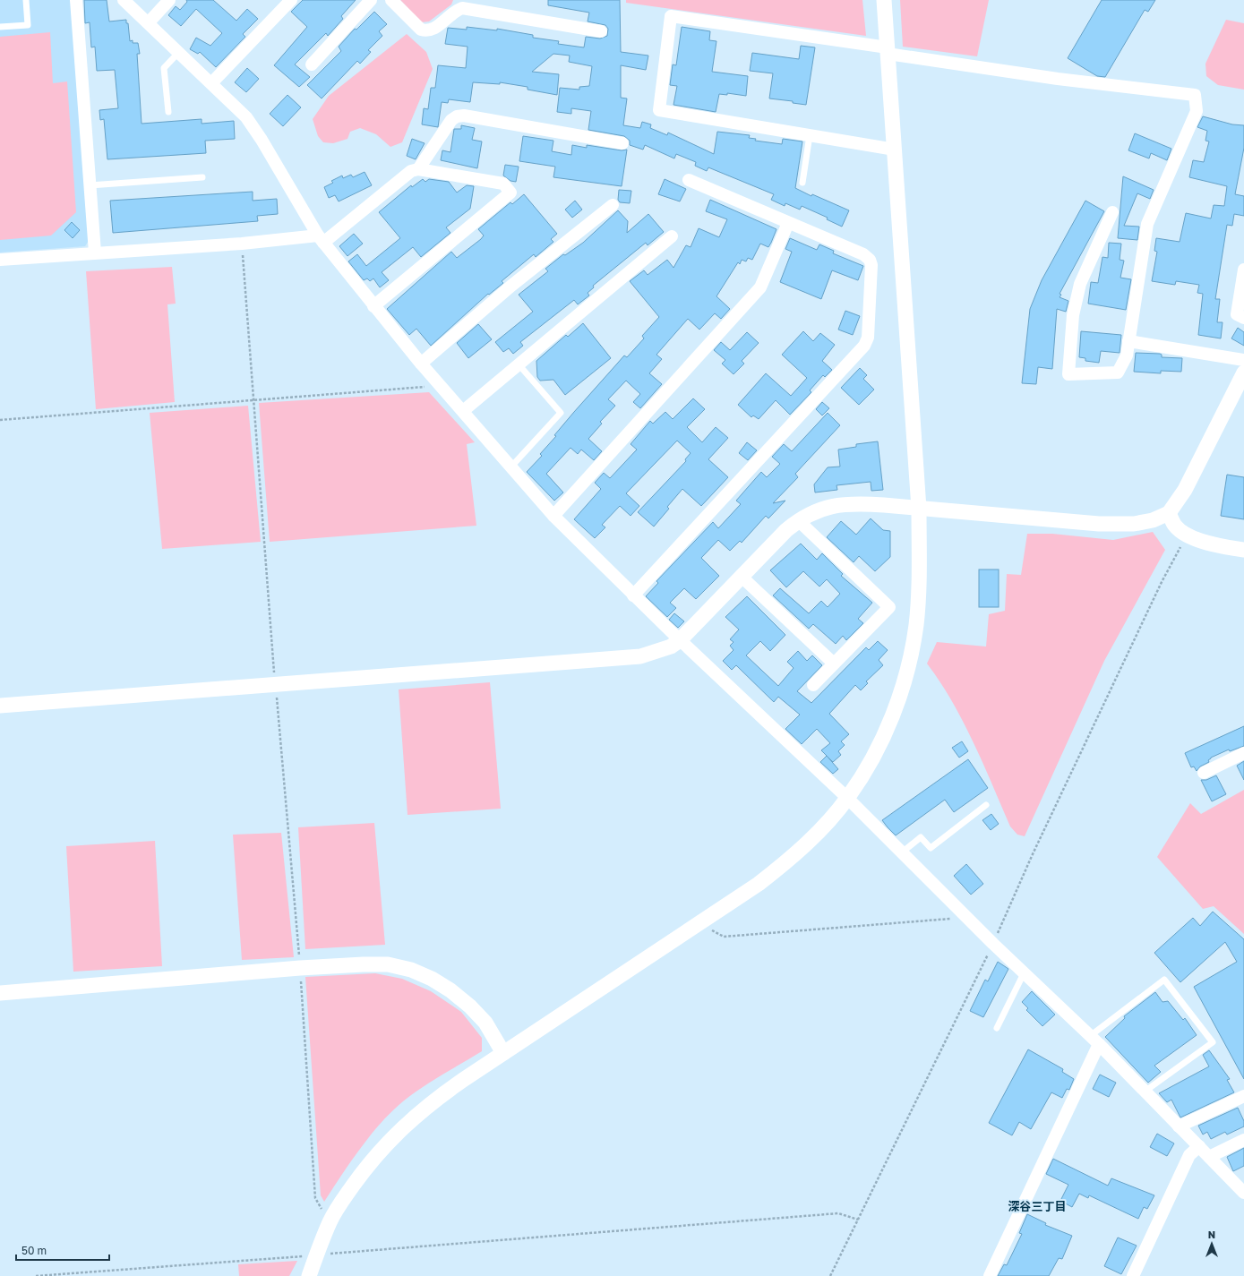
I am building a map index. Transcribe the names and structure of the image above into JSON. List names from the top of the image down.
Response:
{
  "districts": ["深谷三丁目"],
  "scale_bar": "50 m",
  "north": "top"
}
